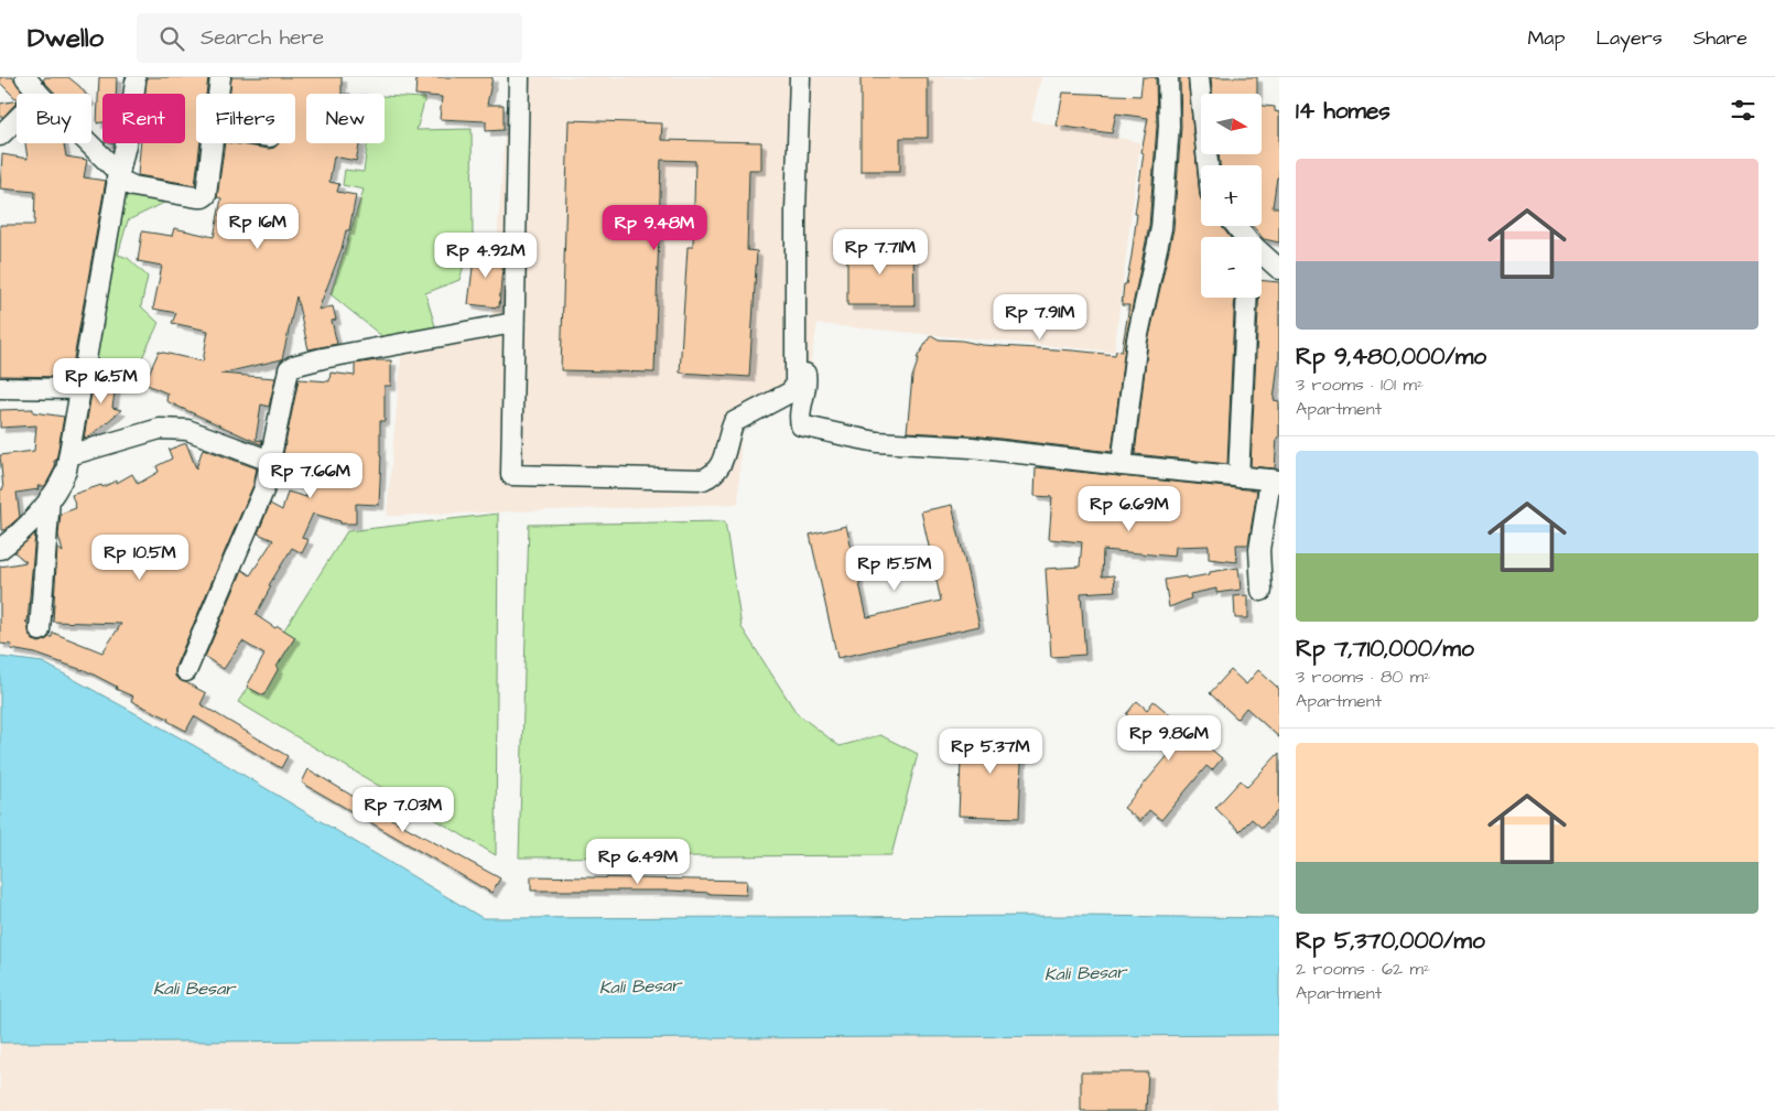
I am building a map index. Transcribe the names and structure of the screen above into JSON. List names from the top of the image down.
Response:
{
  "water": ["Kali Besar"],
  "north": "right",
  "page": {
    "header": "Dwello",
    "search": "Search here",
    "nav": ["Map", "Layers", "Share"],
    "heading": "14 homes",
    "map_buttons": ["+", "−"],
    "chip": [
      "Buy",
      "Rent",
      "Filters",
      "New"
    ],
    "list": [
      {
        "name": "Rp 9,480,000/mo",
        "note": "3 rooms · 101 m² · Apartment"
      },
      {
        "name": "Rp 7,710,000/mo",
        "note": "3 rooms · 80 m² · Apartment"
      },
      {
        "name": "Rp 5,370,000/mo",
        "note": "2 rooms · 62 m² · Apartment"
      }
    ],
    "price": [
      "Rp 16M",
      "Rp 9.48M",
      "Rp 7.71M",
      "Rp 4.92M",
      "Rp 7.91M",
      "Rp 16.5M",
      "Rp 7.66M",
      "Rp 6.69M",
      "Rp 10.5M",
      "Rp 15.5M",
      "Rp 9.86M",
      "Rp 5.37M",
      "Rp 7.03M",
      "Rp 6.49M"
    ]
  }
}
